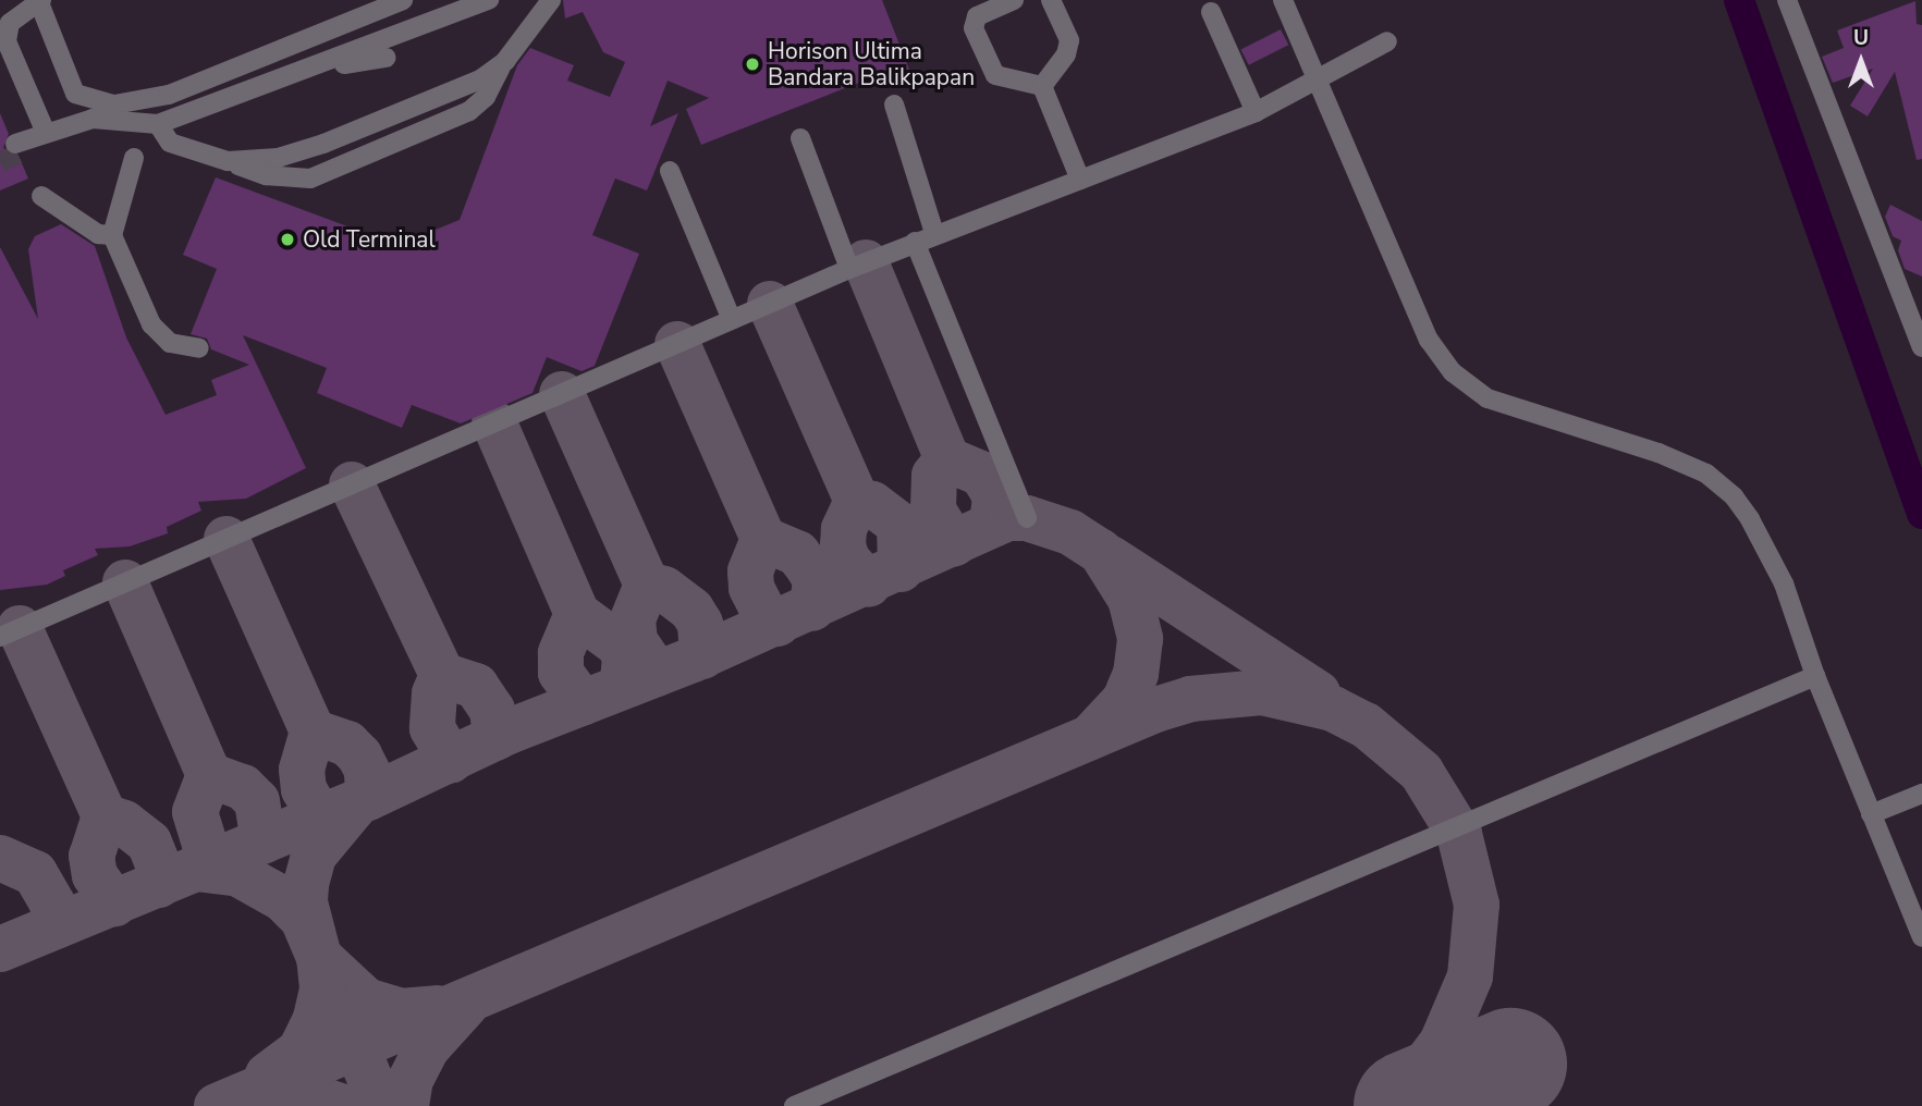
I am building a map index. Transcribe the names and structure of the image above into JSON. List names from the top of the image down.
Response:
{
  "places": ["Horison Ultima Bandara Balikpapan", "Old Terminal"],
  "north": "top"
}
